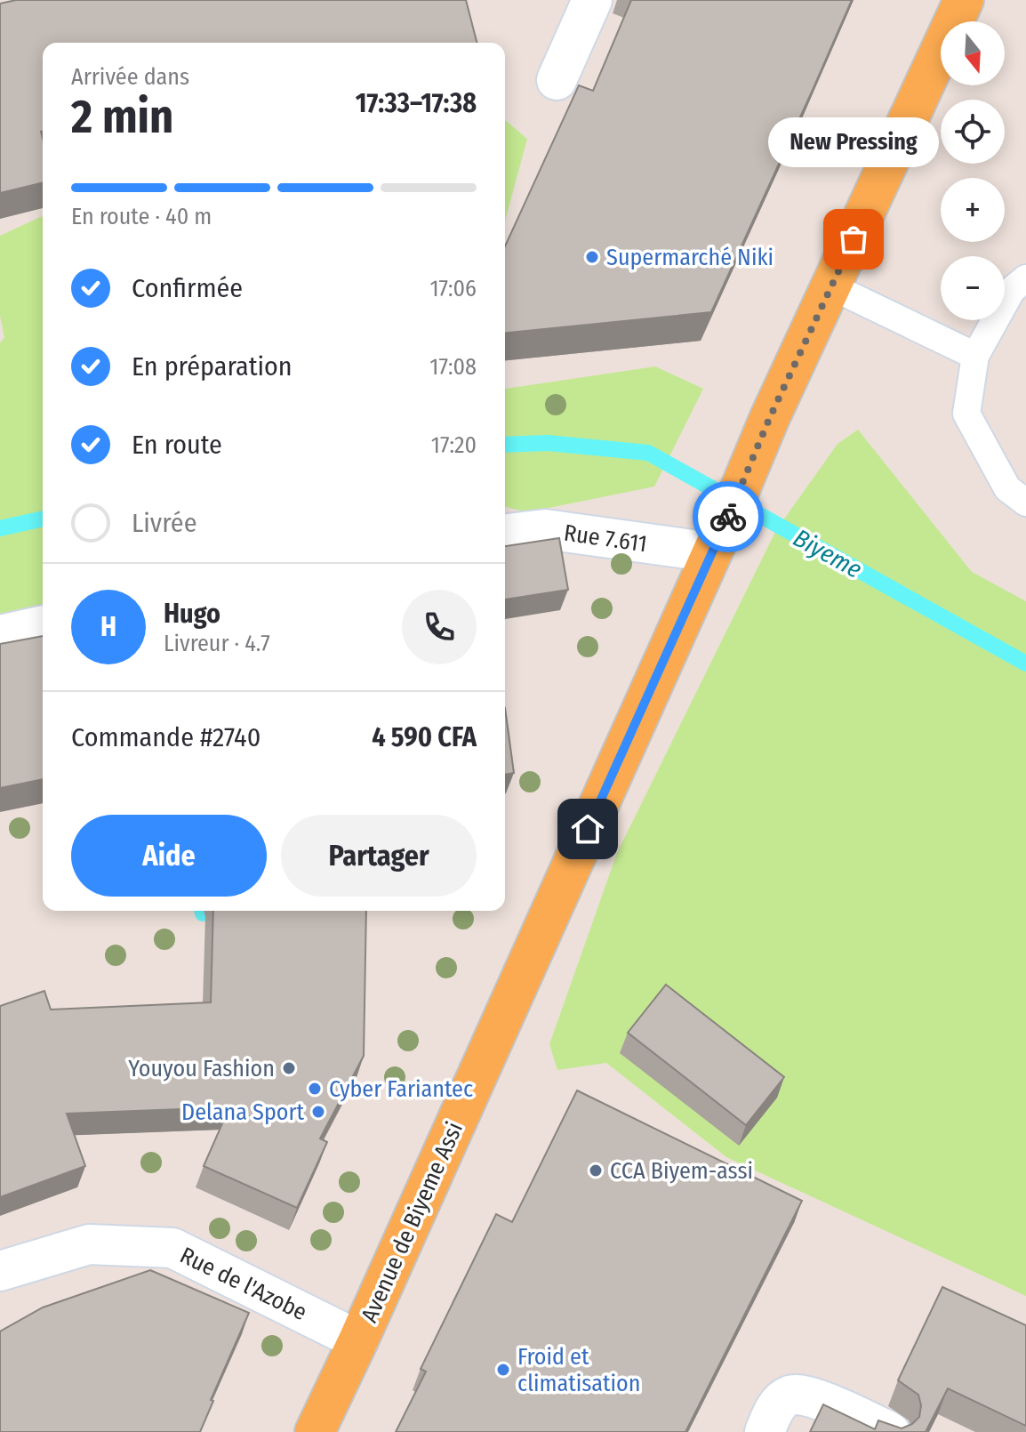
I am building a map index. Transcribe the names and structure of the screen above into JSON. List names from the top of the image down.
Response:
{
  "streets": {
    "main road": ["Avenue de Biyeme Assi"],
    "street": ["Rue 7.611", "Rue de l'Azobe"]
  },
  "crossings": [
    ["Rue 7.611", "Avenue de Biyeme Assi"],
    ["Avenue de Biyeme Assi", "Rue de l'Azobe"]
  ],
  "water": ["Biyeme"],
  "places": [
    "New Pressing",
    "Supermarché Niki",
    "Youyou Fashion",
    "Cyber Fariantec",
    "Delana Sport",
    "CCA Biyem-assi",
    "Froid et climatisation"
  ],
  "north": "bottom",
  "page": {
    "map_buttons": ["+", "−"],
    "heading": ["2 min", "Arrivée dans", "17:33–17:38"],
    "panel": [
      "Hugo",
      "Livreur · 4.7",
      "Commande #2740",
      "4 590 CFA"
    ],
    "bubble": "New Pressing",
    "bar": "En route · 40 m",
    "list": [
      ["Confirmée", "17:06"],
      ["En préparation", "17:08"],
      ["En route", "17:20"],
      "Livrée"
    ],
    "round": "H",
    "buttons": ["Aide", "Partager"]
  }
}
